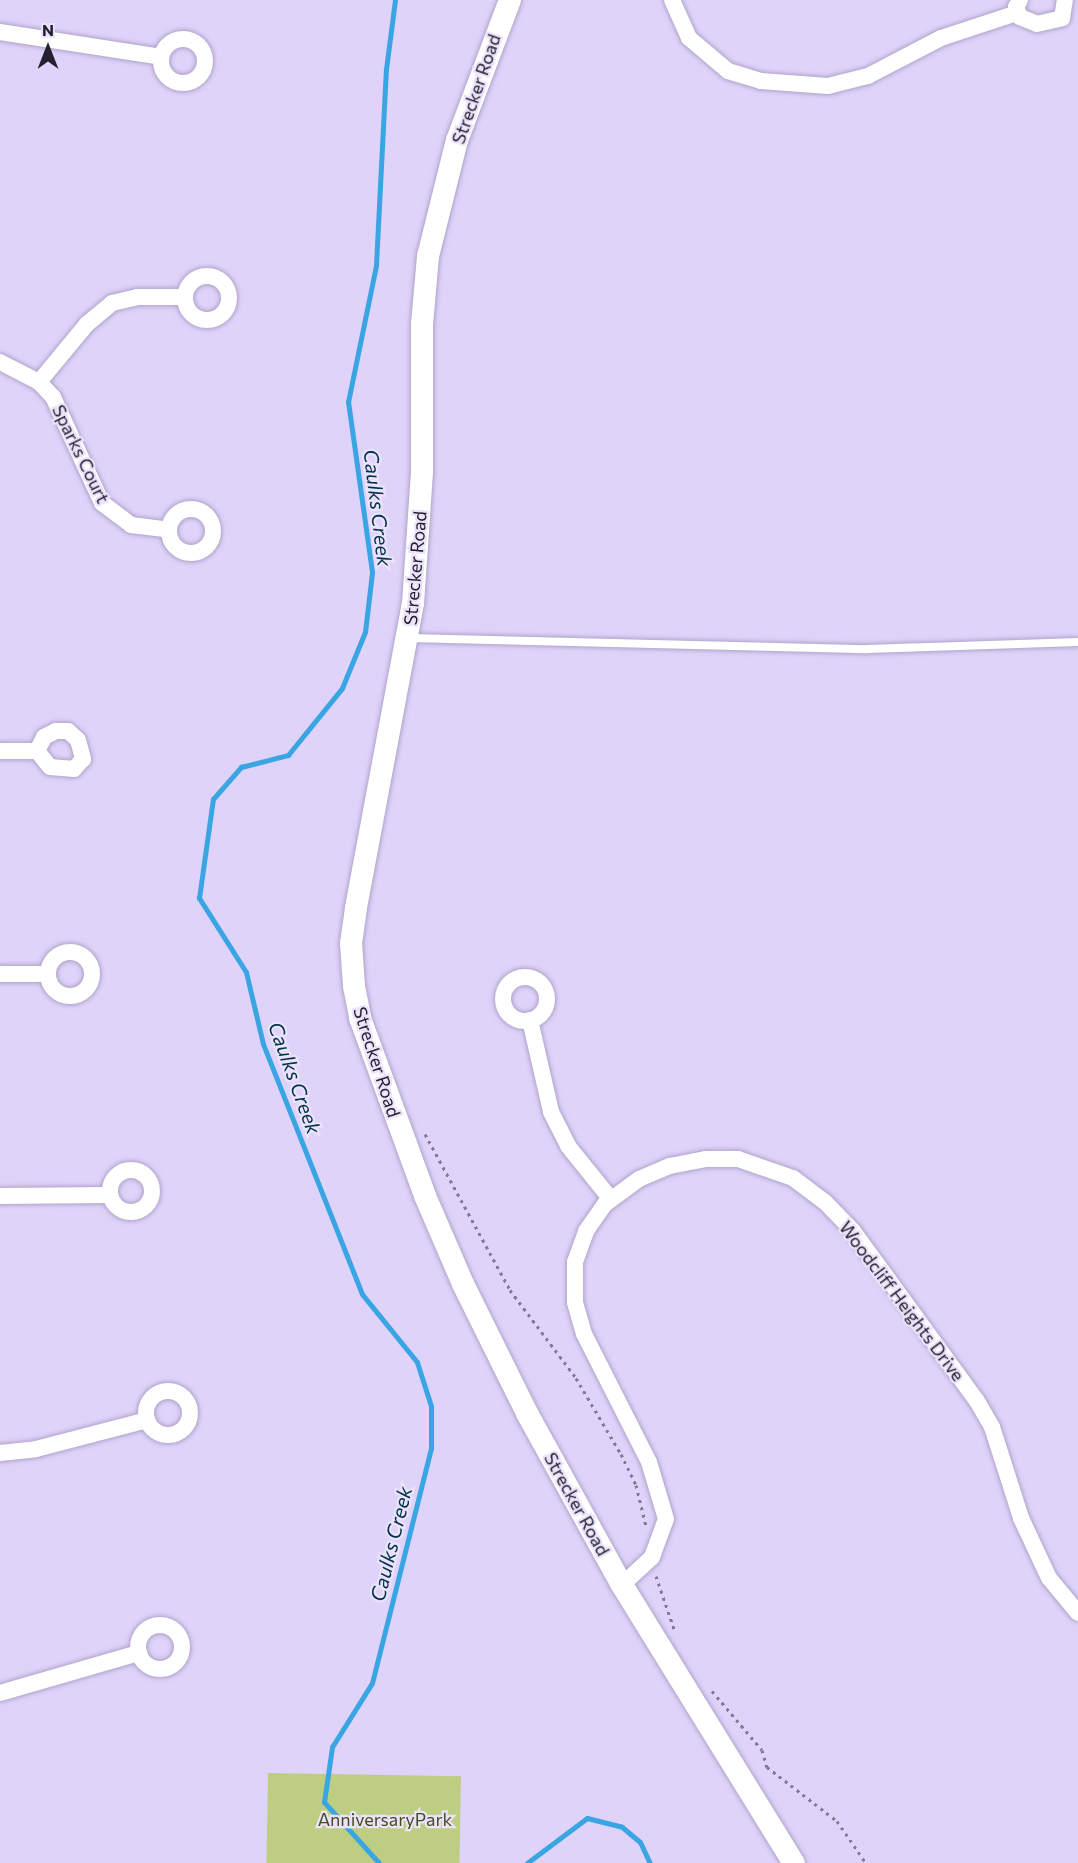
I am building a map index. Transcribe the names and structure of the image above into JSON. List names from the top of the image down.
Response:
{
  "streets": {
    "street": ["Strecker Road", "Sparks Court", "Woodcliff Heights Drive"]
  },
  "crossings": [
    ["Strecker Road", "Woodcliff Heights Drive"]
  ],
  "water": ["Caulks Creek"],
  "parks": ["AnniversaryPark"],
  "north": "top"
}
